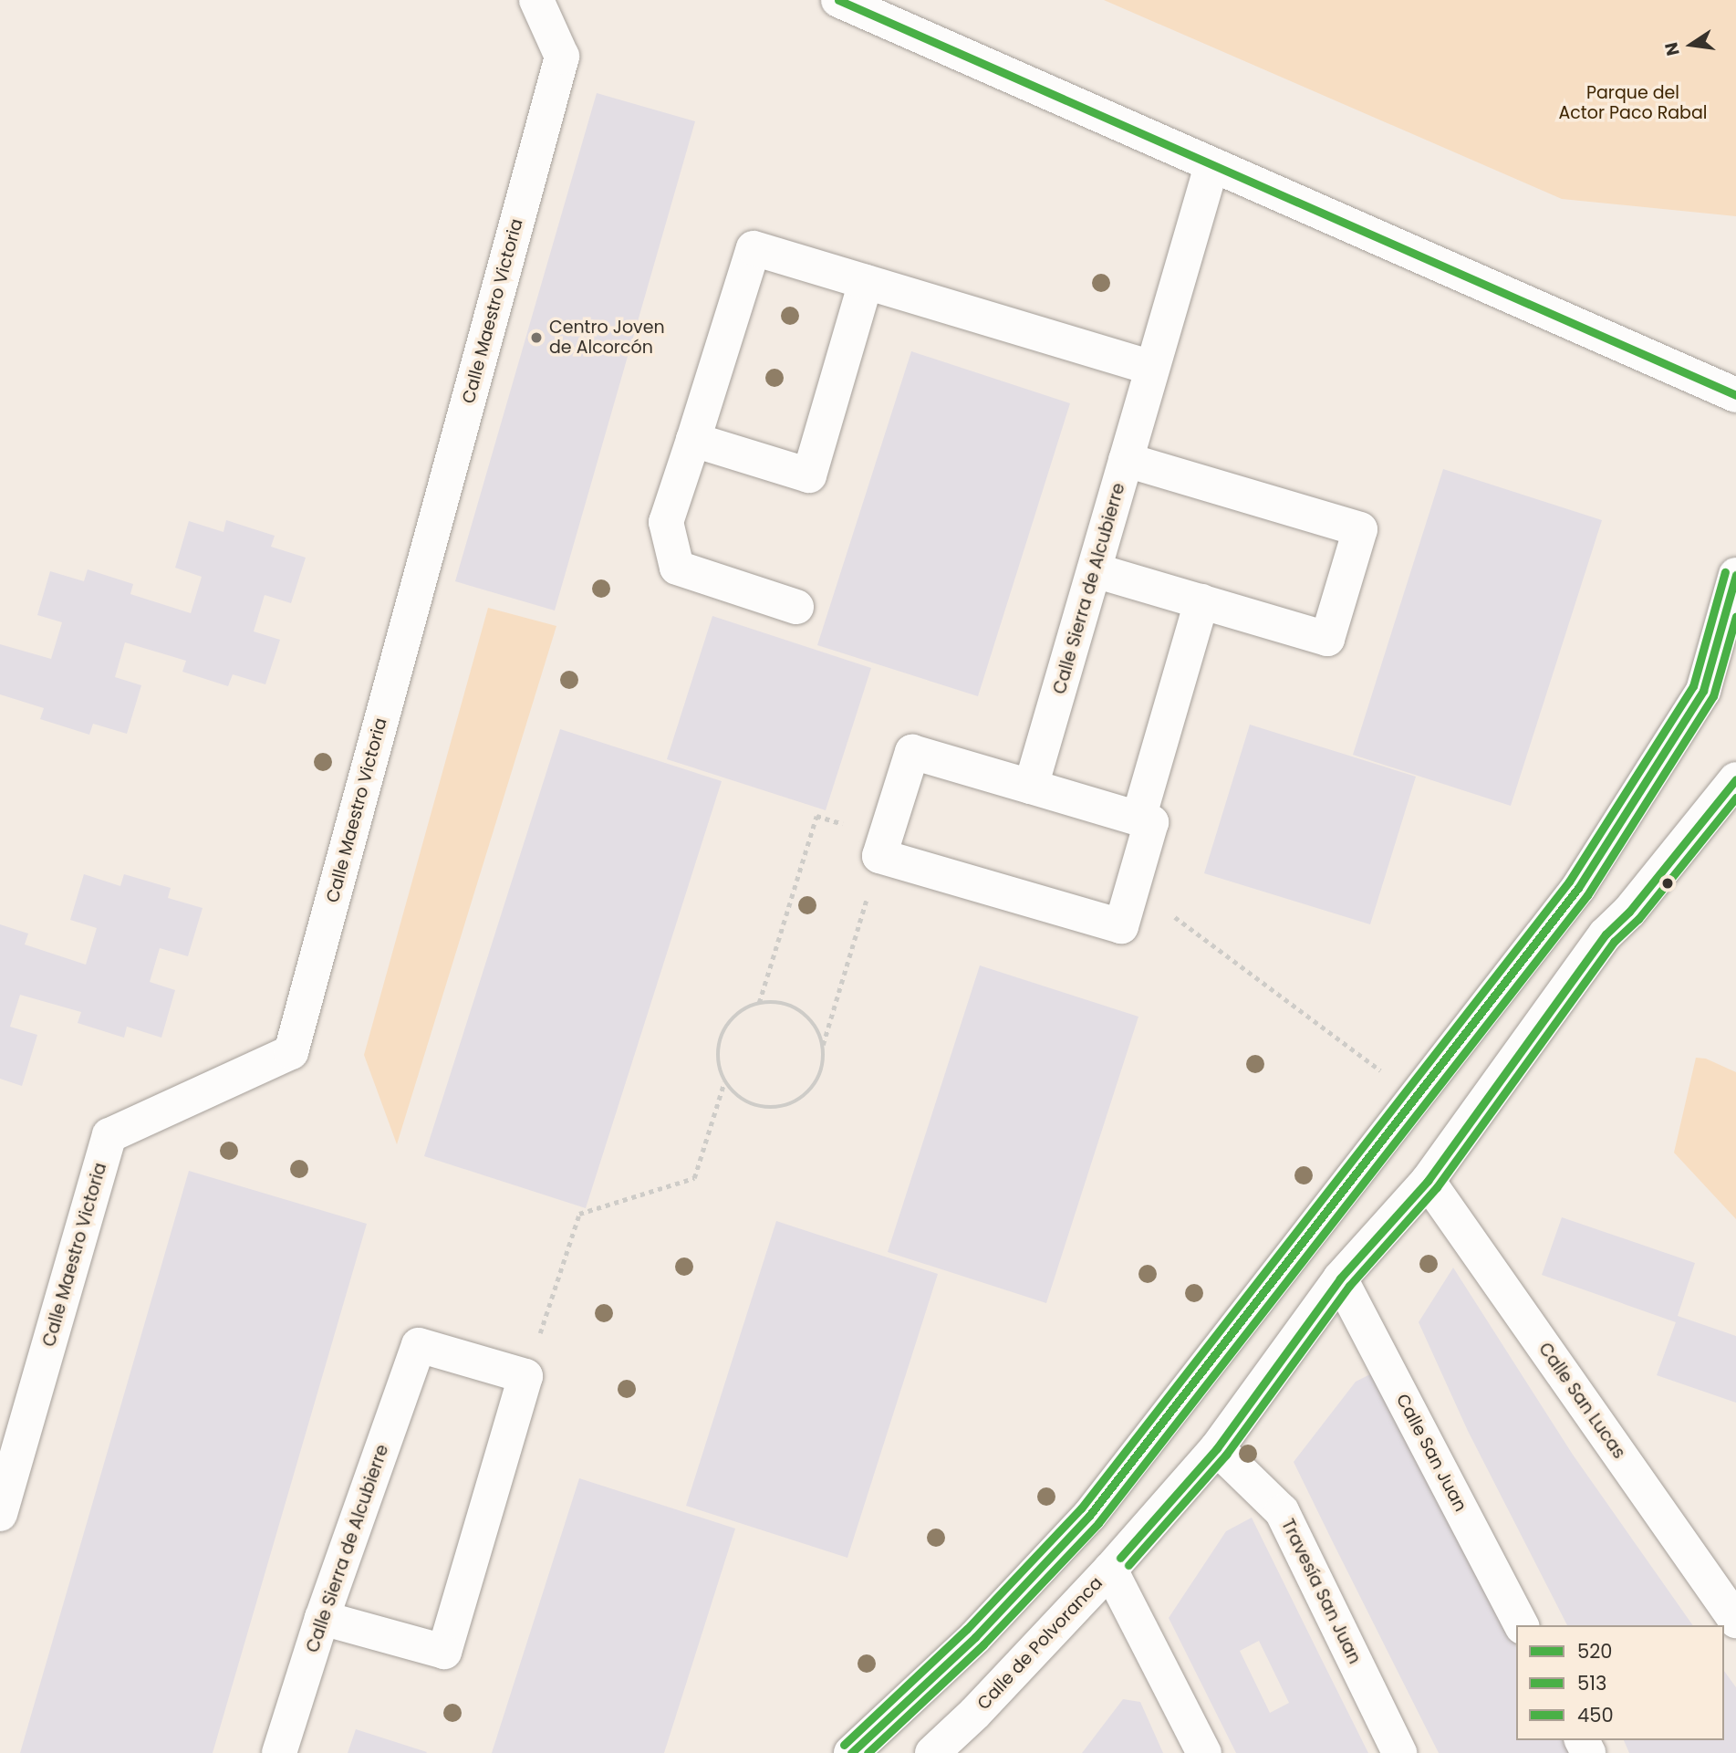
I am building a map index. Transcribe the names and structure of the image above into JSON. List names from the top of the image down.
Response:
{
  "streets": {
    "street": [
      "Calle Maestro Victoria",
      "Calle Sierra de Alcubierre",
      "Calle San Lucas",
      "Calle San Juan",
      "Travesía San Juan",
      "Calle de Polvoranca"
    ]
  },
  "crossings": [
    ["Calle San Lucas", "Calle de Polvoranca"],
    ["Calle San Juan", "Calle de Polvoranca"],
    ["Travesía San Juan", "Calle de Polvoranca"]
  ],
  "parks": ["Parque del Actor Paco Rabal"],
  "places": ["Centro Joven de Alcorcón"],
  "lines": ["transit line 520", "transit line 450", "transit line 513"],
  "legend": ["520", "513", "450"],
  "north": "left"
}
